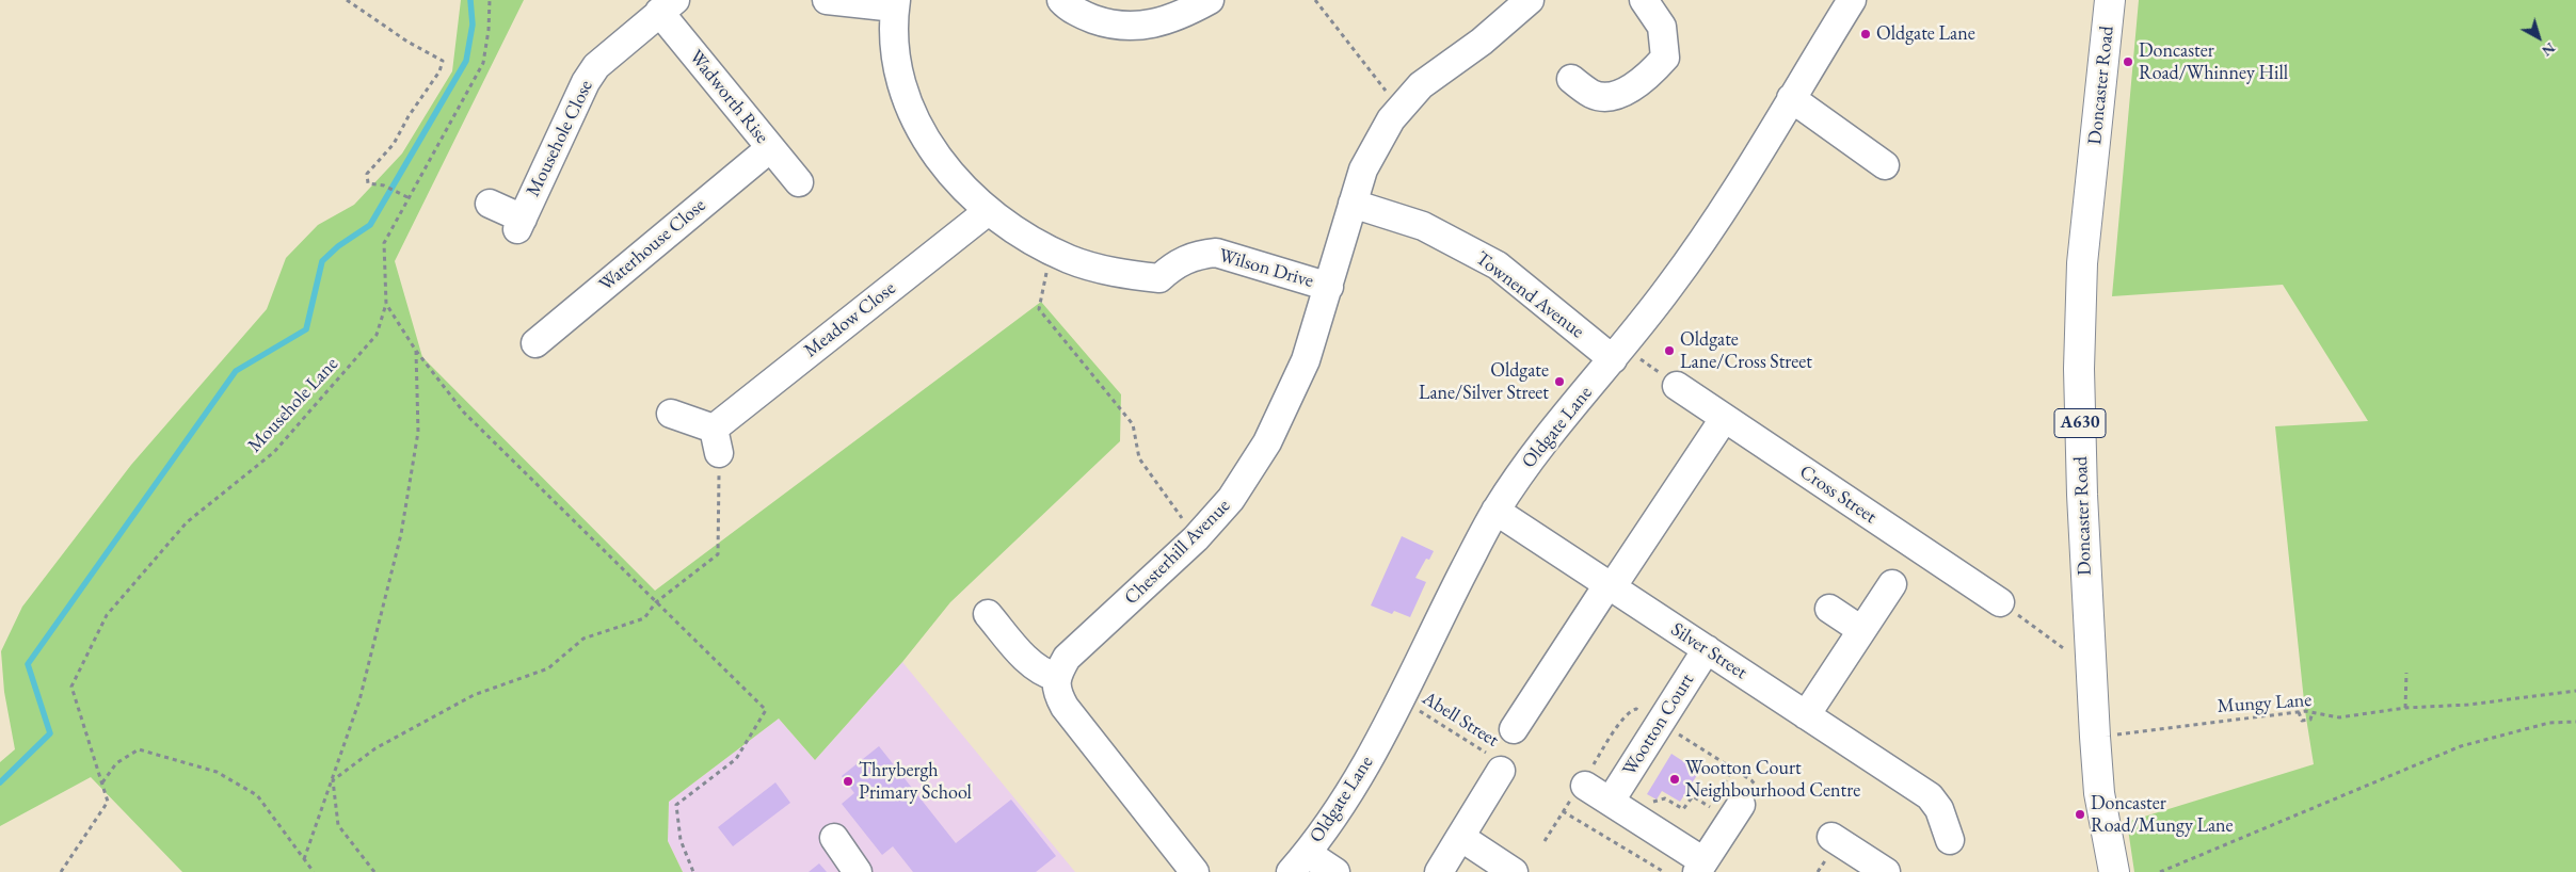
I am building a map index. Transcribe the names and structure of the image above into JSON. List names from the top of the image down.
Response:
{
  "streets": {
    "main road": ["Doncaster Road", "A630"],
    "street": [
      "Wadworth Rise",
      "Mousehole Close",
      "Waterhouse Close",
      "Wilson Drive",
      "Townend Avenue",
      "Meadow Close",
      "Oldgate Lane",
      "Cross Street",
      "Chesterhill Avenue",
      "Silver Street",
      "Wootton Court"
    ],
    "path": ["Mousehole Lane", "Mungy Lane", "Abell Street"]
  },
  "crossings": [
    ["Doncaster Road", "Mungy Lane"],
    ["Wadworth Rise", "Mousehole Close"],
    ["Wadworth Rise", "Waterhouse Close"],
    ["Wilson Drive", "Meadow Close"],
    ["Wilson Drive", "Chesterhill Avenue"],
    ["Townend Avenue", "Oldgate Lane"],
    ["Townend Avenue", "Chesterhill Avenue"],
    ["Oldgate Lane", "Silver Street"],
    ["Oldgate Lane", "Abell Street"],
    ["Silver Street", "Wootton Court"]
  ],
  "places": [
    "Oldgate Lane",
    "Doncaster Road/Whinney Hill",
    "Oldgate Lane/Cross Street",
    "Oldgate Lane/Silver Street",
    "Wootton Court Neighbourhood Centre",
    "Thrybergh Primary School",
    "Doncaster Road/Mungy Lane"
  ],
  "north": "bottom right"
}
